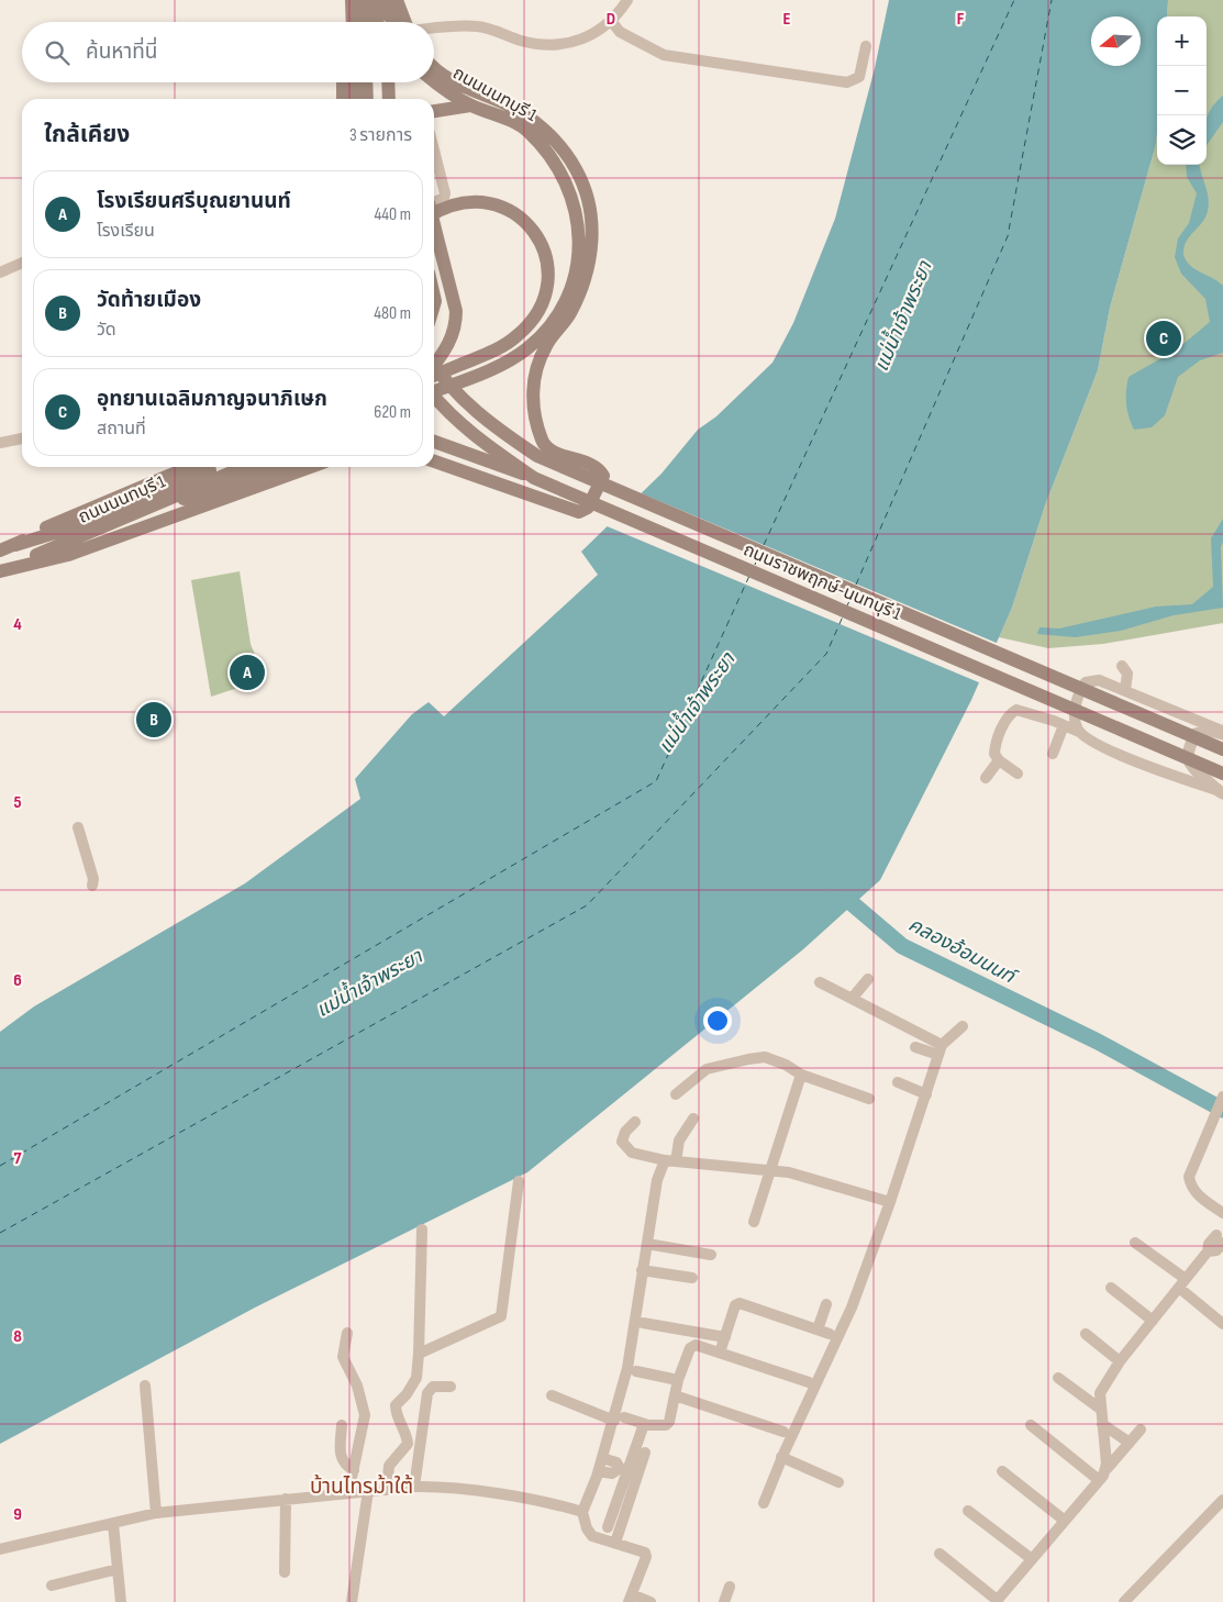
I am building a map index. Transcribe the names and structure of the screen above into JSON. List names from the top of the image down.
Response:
{
  "streets": {
    "main road": ["ถนนนนทบุรี 1", "ถนนราชพฤกษ์-นนทบุรี 1"]
  },
  "districts": ["บ้านไทรม้าใต้"],
  "water": ["แม่น้ำเจ้าพระยา", "คลองอ้อมนนท์"],
  "north": "left",
  "page": {
    "map_buttons": ["+", "−"],
    "search": "ค้นหาที่นี่",
    "heading": ["ใกล้เคียง", "3 รายการ"],
    "list": [
      {
        "mark": "A",
        "name": "โรงเรียนศรีบุณยานนท์",
        "note": "โรงเรียน",
        "value": "440 m"
      },
      {
        "mark": "B",
        "name": "วัดท้ายเมือง",
        "note": "วัด",
        "value": "480 m"
      },
      {
        "mark": "C",
        "name": "อุทยานเฉลิมกาญจนาภิเษก",
        "note": "สถานที่",
        "value": "620 m"
      }
    ],
    "pins": ["C", "A", "B"]
  },
  "grid": {
    "columns": ["D", "E", "F"],
    "rows": [
      "4",
      "5",
      "6",
      "7",
      "8",
      "9"
    ]
  }
}
